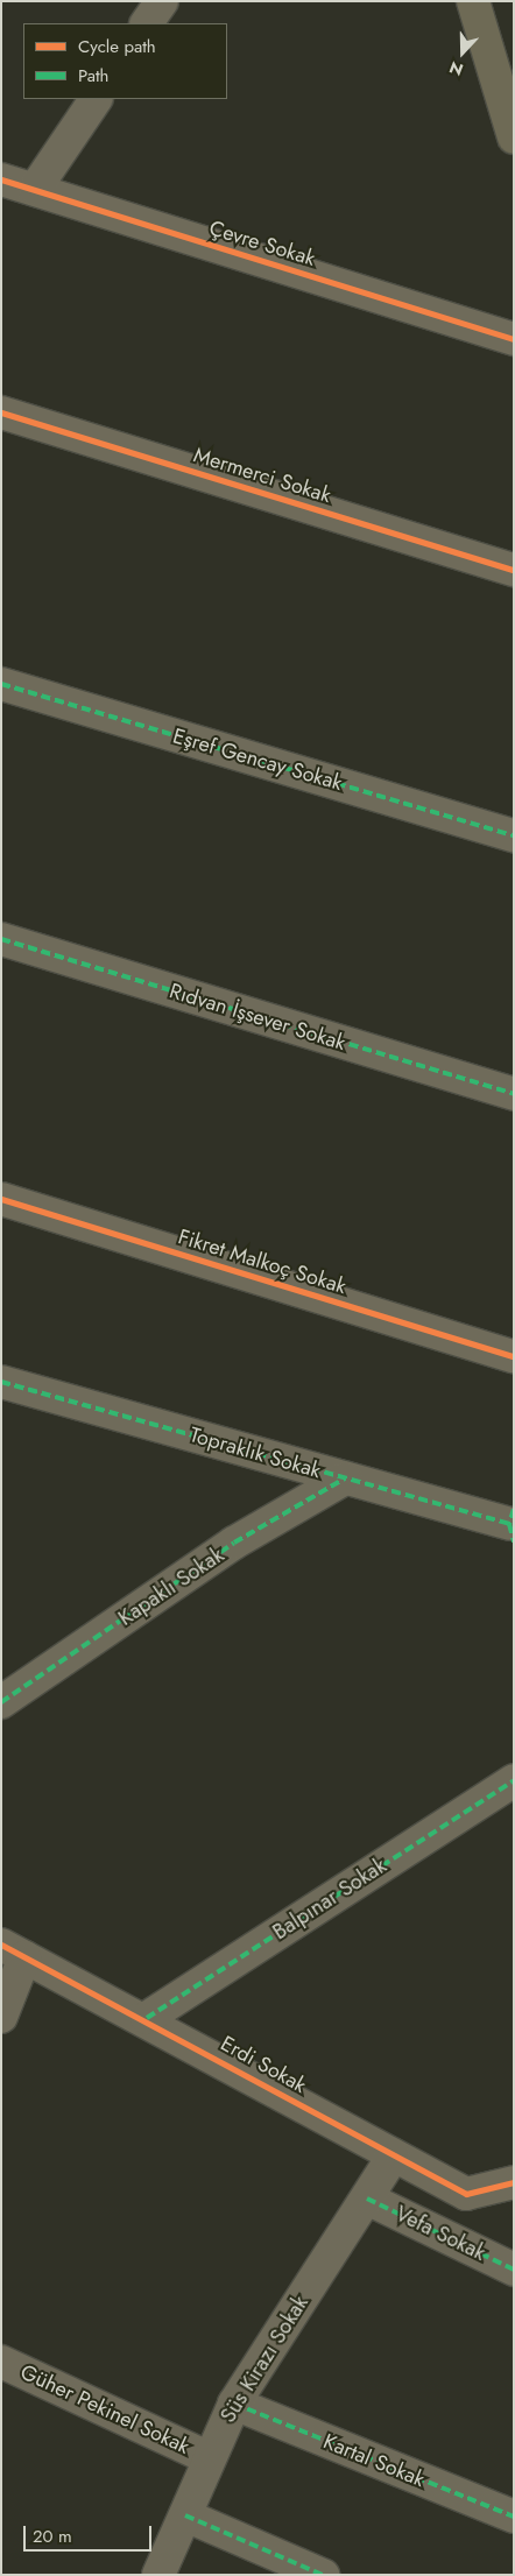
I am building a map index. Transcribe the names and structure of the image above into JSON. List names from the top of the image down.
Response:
{
  "streets": {
    "street": [
      "Çevre Sokak",
      "Mermerci Sokak",
      "Eşref Gencay Sokak",
      "Rıdvan İşsever Sokak",
      "Fikret Malkoç Sokak",
      "Topraklık Sokak",
      "Kapaklı Sokak",
      "Balpınar Sokak",
      "Erdi Sokak",
      "Vefa Sokak",
      "Süs Kirazı Sokak",
      "Güher Pekinel Sokak",
      "Kartal Sokak"
    ]
  },
  "crossings": [
    ["Topraklık Sokak", "Kapaklı Sokak"],
    ["Balpınar Sokak", "Erdi Sokak"],
    ["Erdi Sokak", "Süs Kirazı Sokak"],
    ["Vefa Sokak", "Süs Kirazı Sokak"],
    ["Süs Kirazı Sokak", "Güher Pekinel Sokak"],
    ["Süs Kirazı Sokak", "Kartal Sokak"]
  ],
  "legend": ["Cycle path", "Path"],
  "scale_bar": "20 m",
  "north": "bottom"
}
